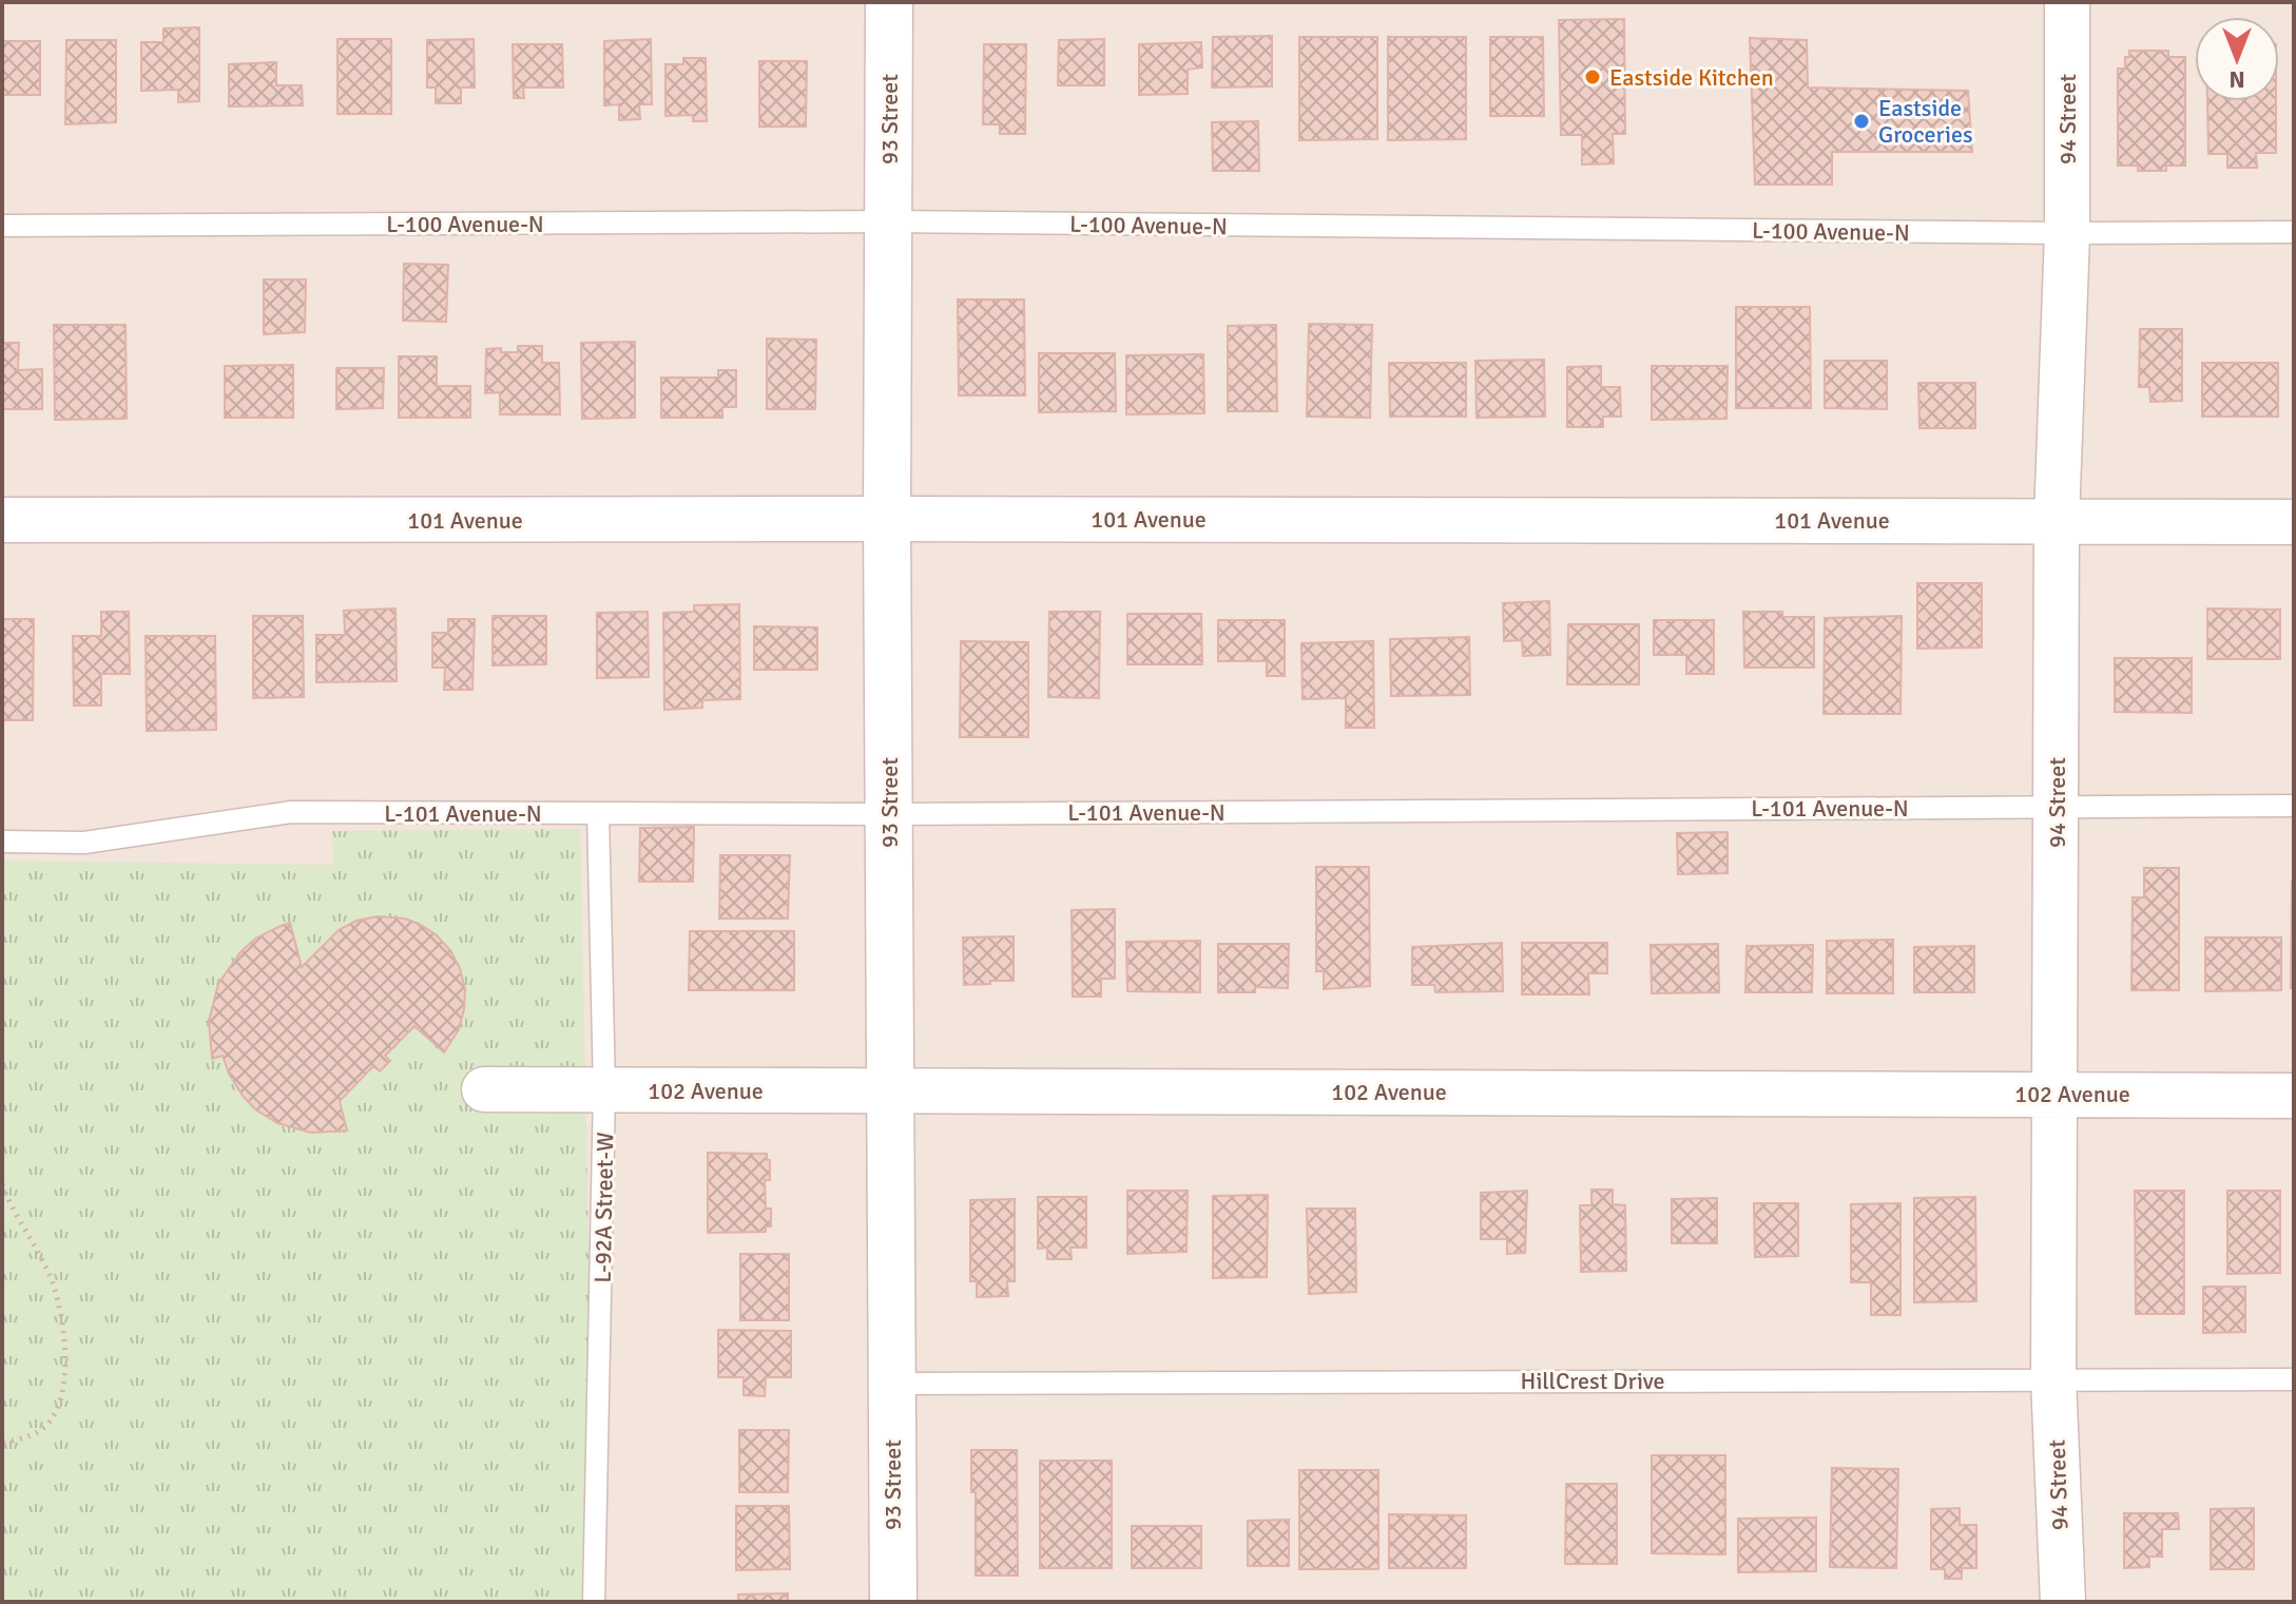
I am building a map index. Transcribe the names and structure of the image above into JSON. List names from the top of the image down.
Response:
{
  "streets": {
    "street": [
      "93 Street",
      "94 Street",
      "101 Avenue",
      "102 Avenue"
    ],
    "lane": [
      "L-100 Avenue-N",
      "L-101 Avenue-N",
      "L-92A Street-W",
      "HillCrest Drive"
    ]
  },
  "crossings": [
    ["93 Street", "L-100 Avenue-N"],
    ["93 Street", "101 Avenue"],
    ["93 Street", "L-101 Avenue-N"],
    ["93 Street", "102 Avenue"],
    ["93 Street", "HillCrest Drive"],
    ["94 Street", "L-100 Avenue-N"],
    ["94 Street", "101 Avenue"],
    ["94 Street", "L-101 Avenue-N"],
    ["94 Street", "102 Avenue"],
    ["94 Street", "HillCrest Drive"],
    ["L-101 Avenue-N", "L-92A Street-W"],
    ["102 Avenue", "L-92A Street-W"]
  ],
  "places": ["Eastside Kitchen", "Eastside Groceries"],
  "north": "bottom"
}
